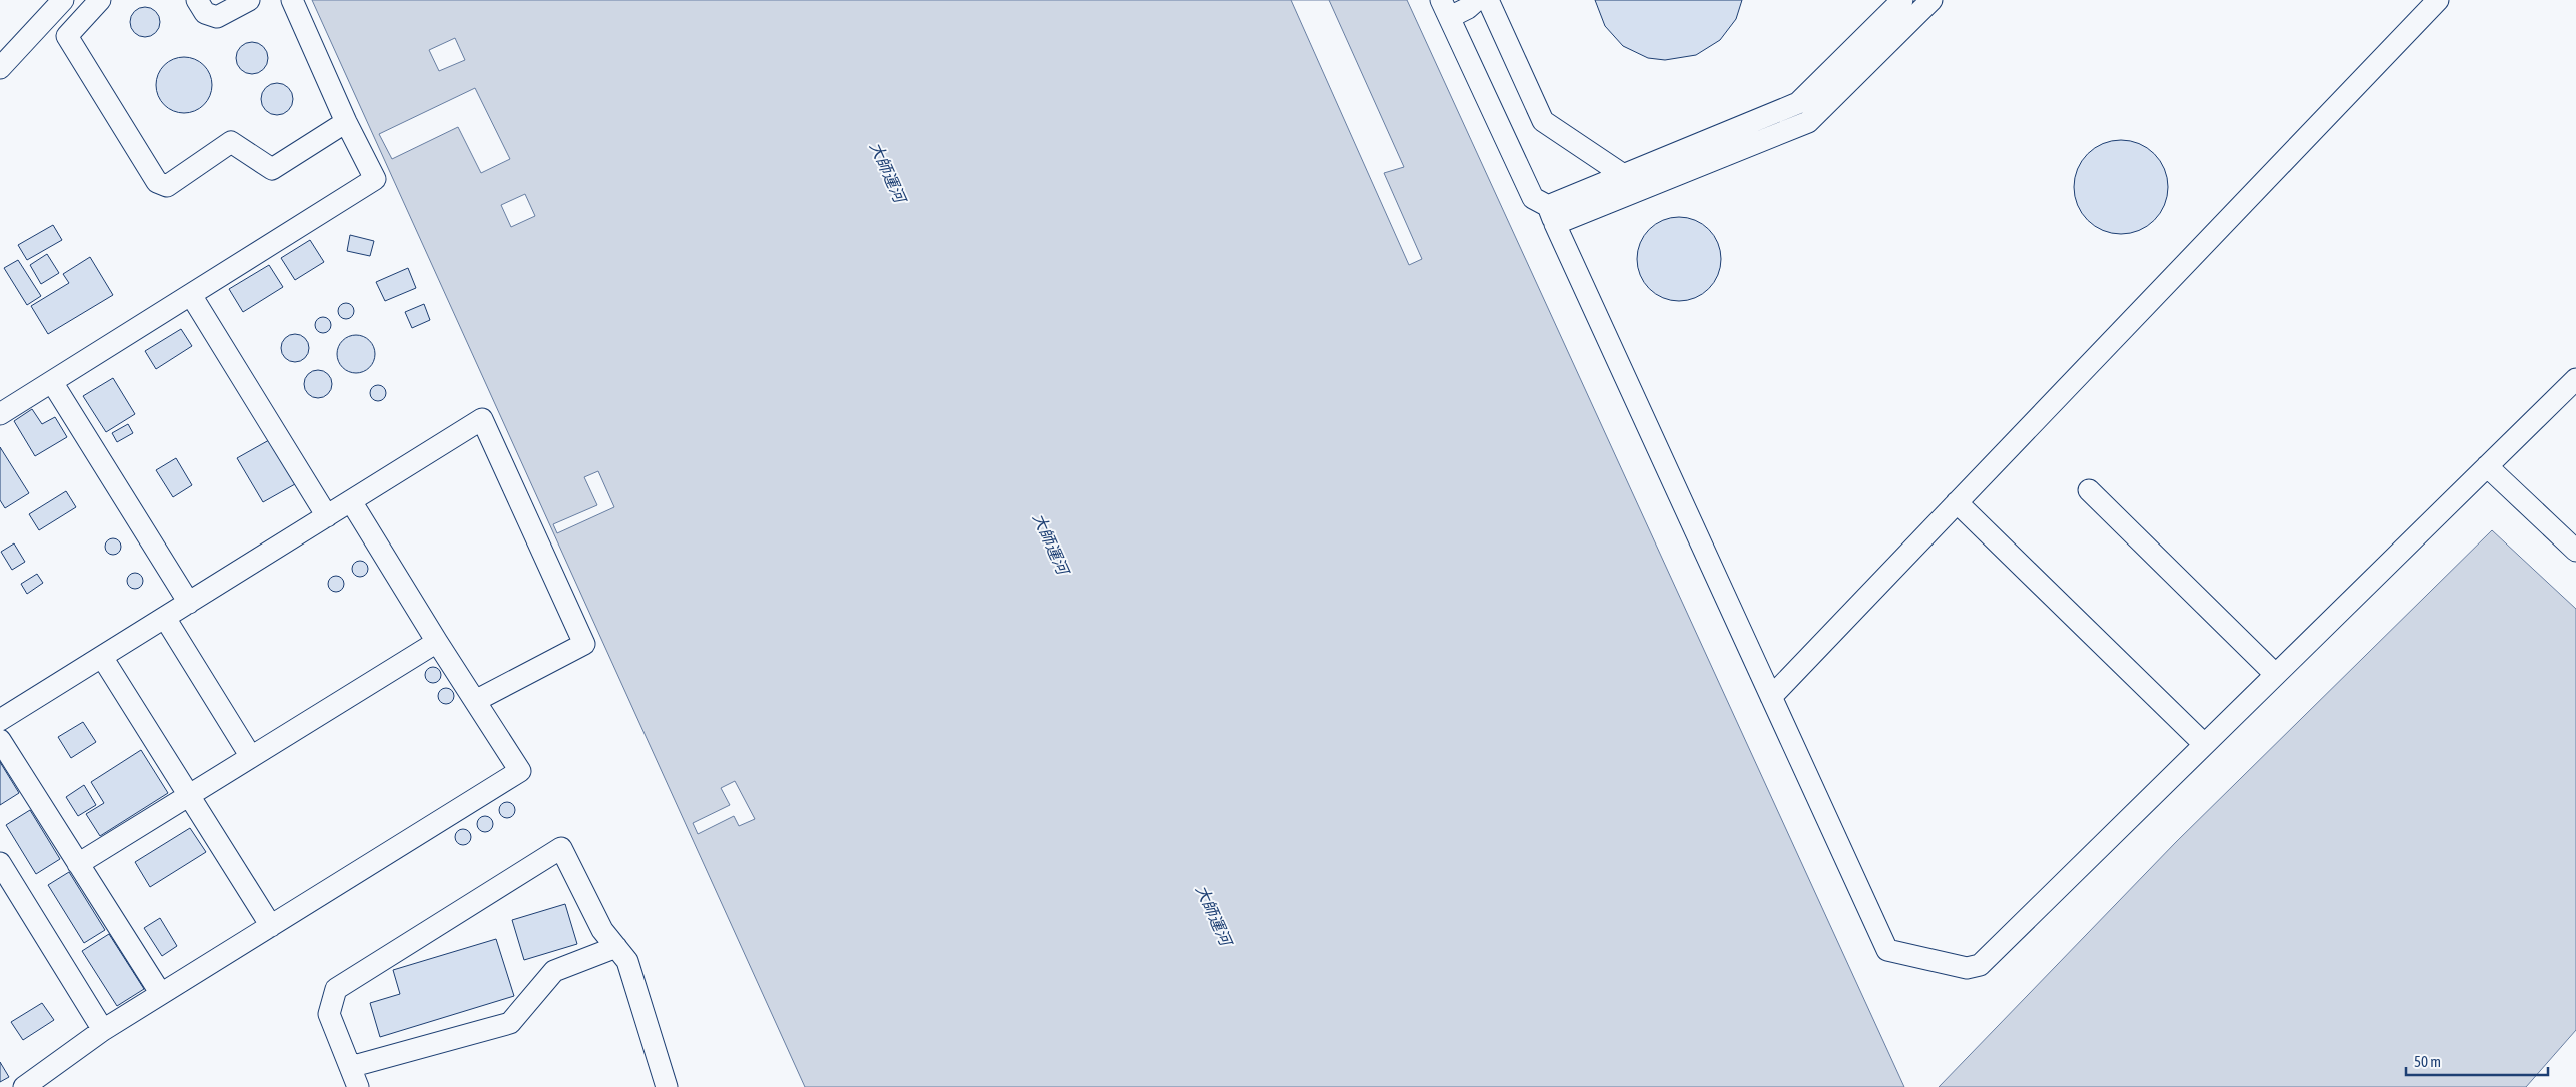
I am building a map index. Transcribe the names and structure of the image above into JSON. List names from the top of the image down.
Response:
{
  "water": ["大師運河"],
  "scale_bar": "50 m"
}
